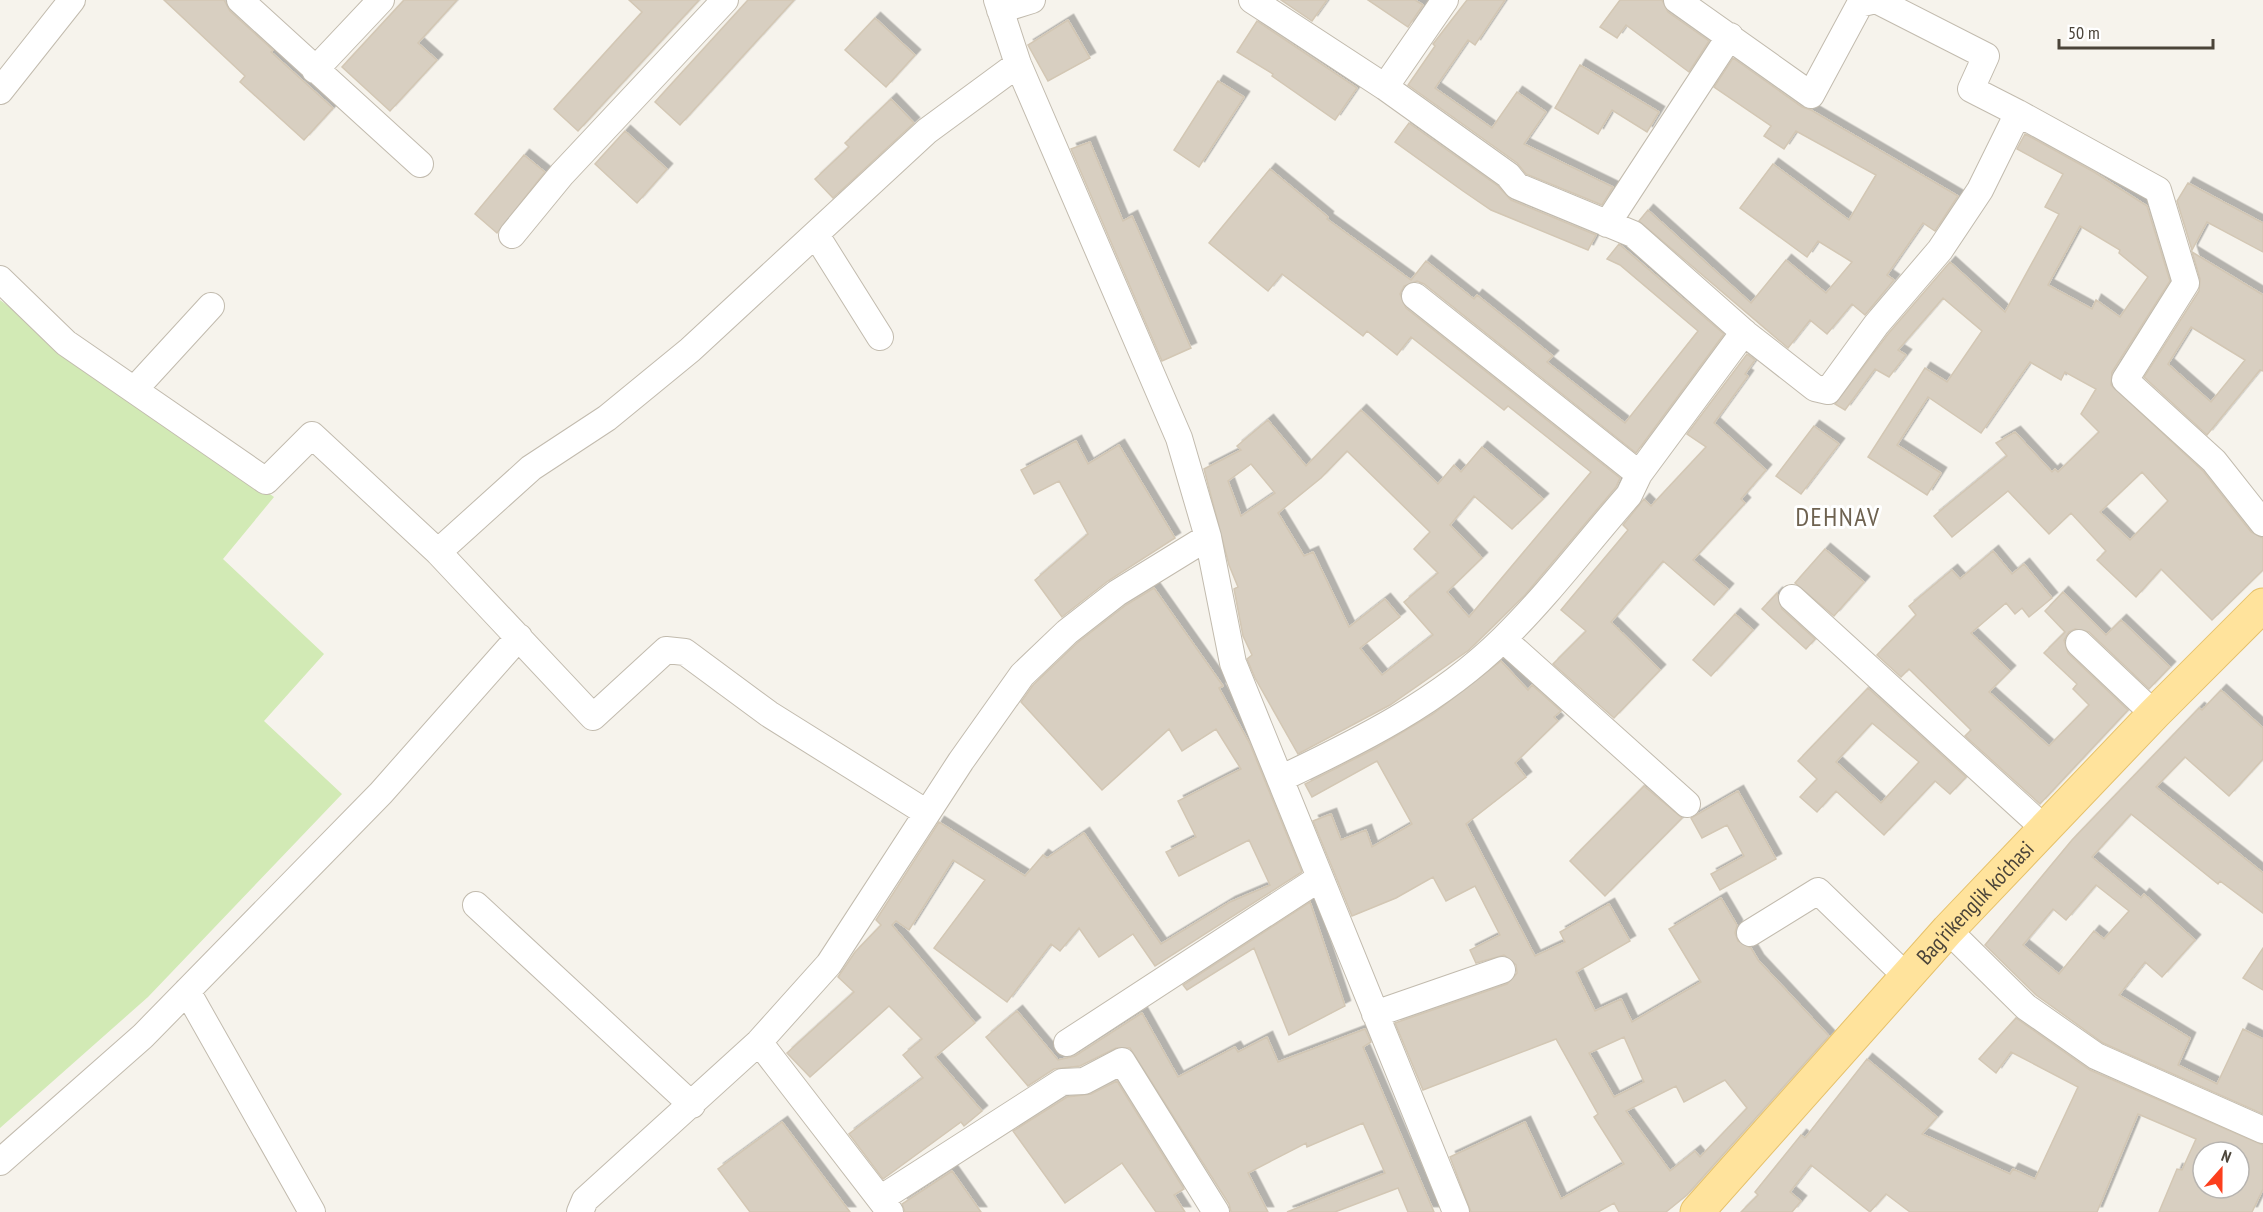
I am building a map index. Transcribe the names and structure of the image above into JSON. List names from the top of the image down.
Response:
{
  "streets": {
    "main road": ["Bag'rikenglik ko'chasi"]
  },
  "districts": ["DEHNAV"],
  "scale_bar": "50 m",
  "north": "top"
}
